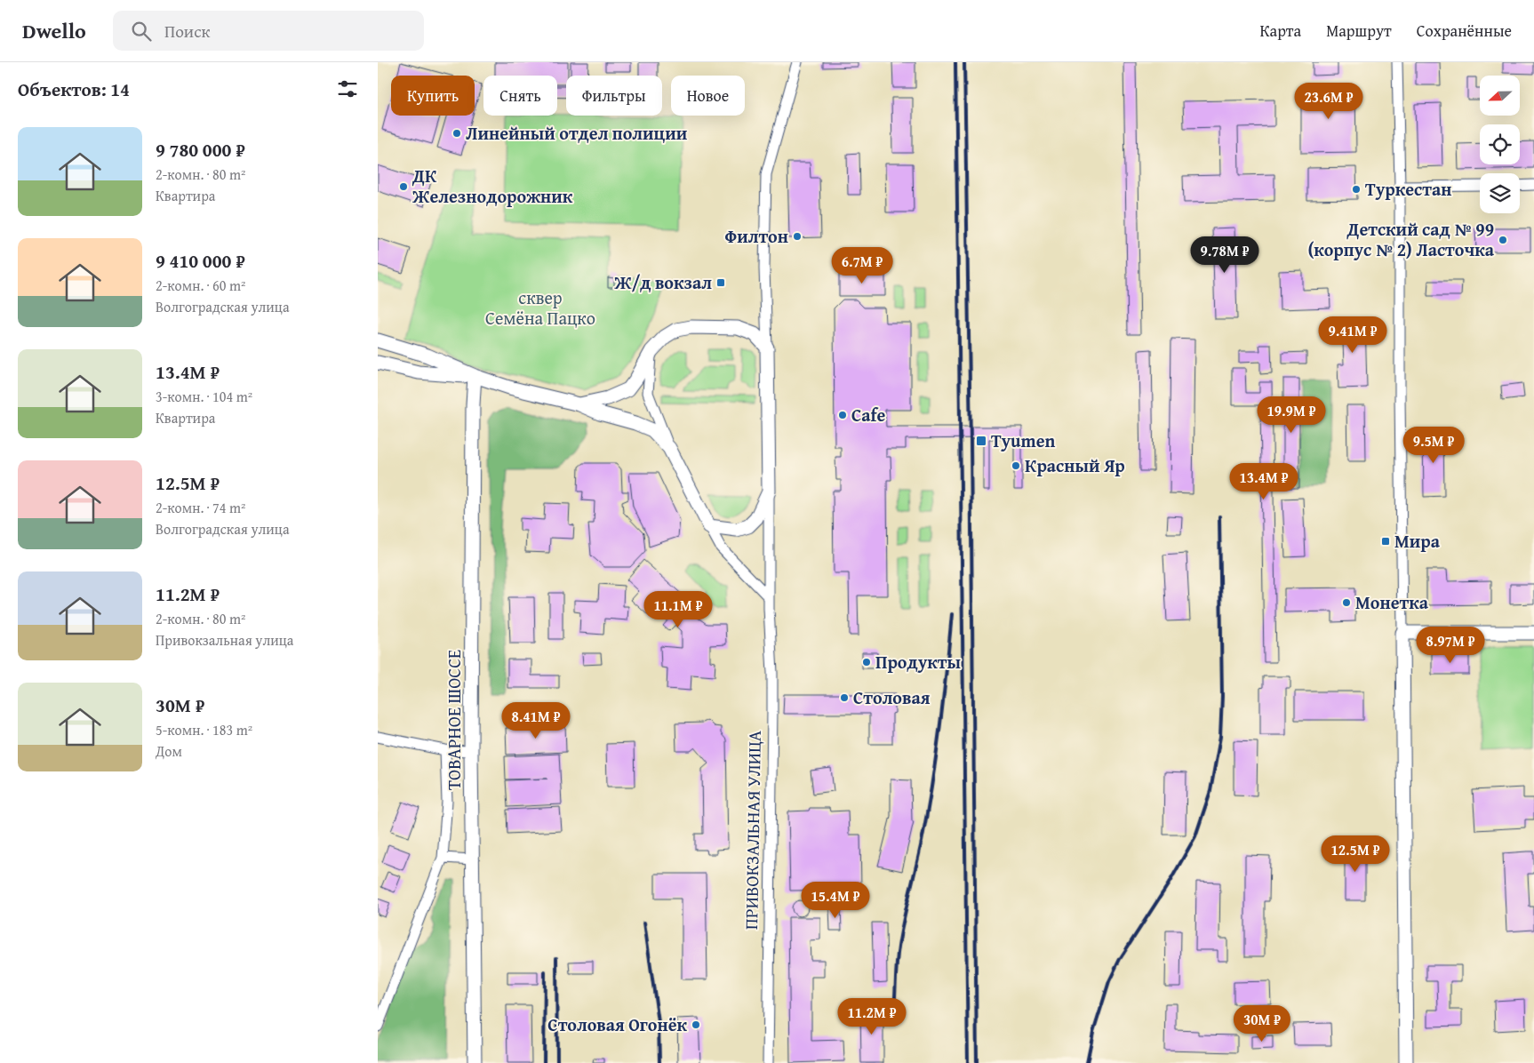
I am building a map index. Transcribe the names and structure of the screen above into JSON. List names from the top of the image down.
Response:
{
  "streets": {
    "street": ["ТОВАРНОЕ ШОССЕ", "ПРИВОКЗАЛЬНАЯ УЛИЦА"]
  },
  "parks": ["сквер Семёна Пацко"],
  "places": {
    "other": [
      "Линейный отдел полиции",
      "ДК Железнодорожник",
      "Туркестан",
      "Филтон",
      "Детский сад № 99 (корпус № 2) Ласточка",
      "Cafe",
      "Красный Яр",
      "Монетка",
      "Продукты",
      "Столовая",
      "Столовая Огонёк"
    ],
    "transit": ["Ж/д вокзал", "Tyumen", "Мира"]
  },
  "north": "left",
  "page": {
    "header": "Dwello",
    "search": "Поиск",
    "nav": ["Карта", "Маршрут", "Сохранённые"],
    "heading": "Объектов: 14",
    "chip": [
      "Купить",
      "Снять",
      "Фильтры",
      "Новое"
    ],
    "price": [
      "23.6M ₽",
      "9.78M ₽",
      "6.7M ₽",
      "9.41M ₽",
      "19.9M ₽",
      "9.5M ₽",
      "13.4M ₽",
      "11.1M ₽",
      "8.97M ₽",
      "8.41M ₽",
      "12.5M ₽",
      "15.4M ₽",
      "11.2M ₽",
      "30M ₽"
    ],
    "list": [
      {
        "name": "9 780 000 ₽",
        "note": "2-комн. · 80 m² · Квартира"
      },
      {
        "name": "9 410 000 ₽",
        "note": "2-комн. · 60 m² · Волгоградская улица"
      },
      {
        "name": "13.4M ₽",
        "note": "3-комн. · 104 m² · Квартира"
      },
      {
        "name": "12.5M ₽",
        "note": "2-комн. · 74 m² · Волгоградская улица"
      },
      {
        "name": "11.2M ₽",
        "note": "2-комн. · 80 m² · Привокзальная улица"
      },
      {
        "name": "30M ₽",
        "note": "5-комн. · 183 m² · Дом"
      }
    ]
  }
}
